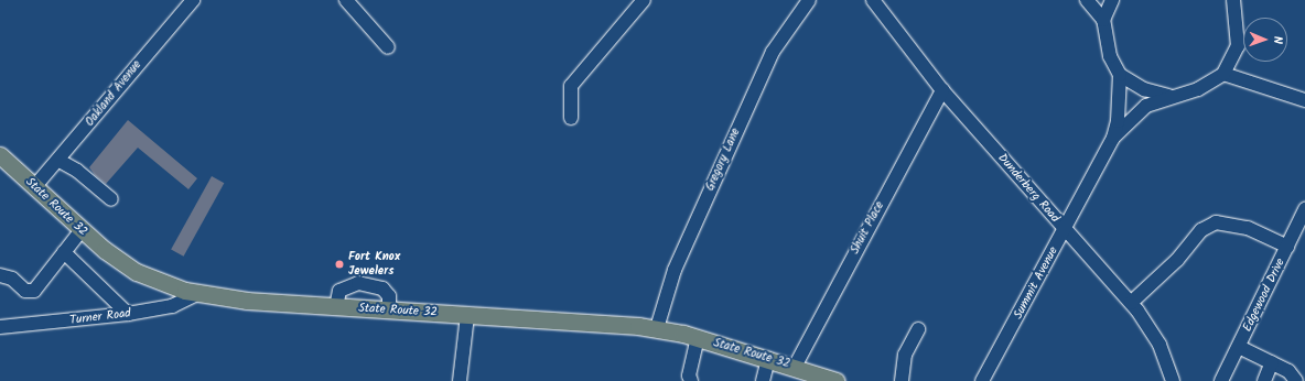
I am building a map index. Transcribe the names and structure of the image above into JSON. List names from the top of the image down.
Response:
{
  "streets": {
    "main road": ["State Route 32"],
    "street": [
      "Oakland Avenue",
      "Gregory Lane",
      "Dunderberg Road",
      "Shuit Place",
      "Summit Avenue",
      "Edgewood Drive",
      "Turner Road"
    ]
  },
  "crossings": [
    ["Oakland Avenue", "State Route 32"],
    ["Gregory Lane", "State Route 32"],
    ["Dunderberg Road", "Shuit Place"],
    ["Dunderberg Road", "Summit Avenue"],
    ["State Route 32", "Shuit Place"],
    ["State Route 32", "Turner Road"]
  ],
  "places": ["Fort Knox Jewelers"],
  "north": "right"
}
